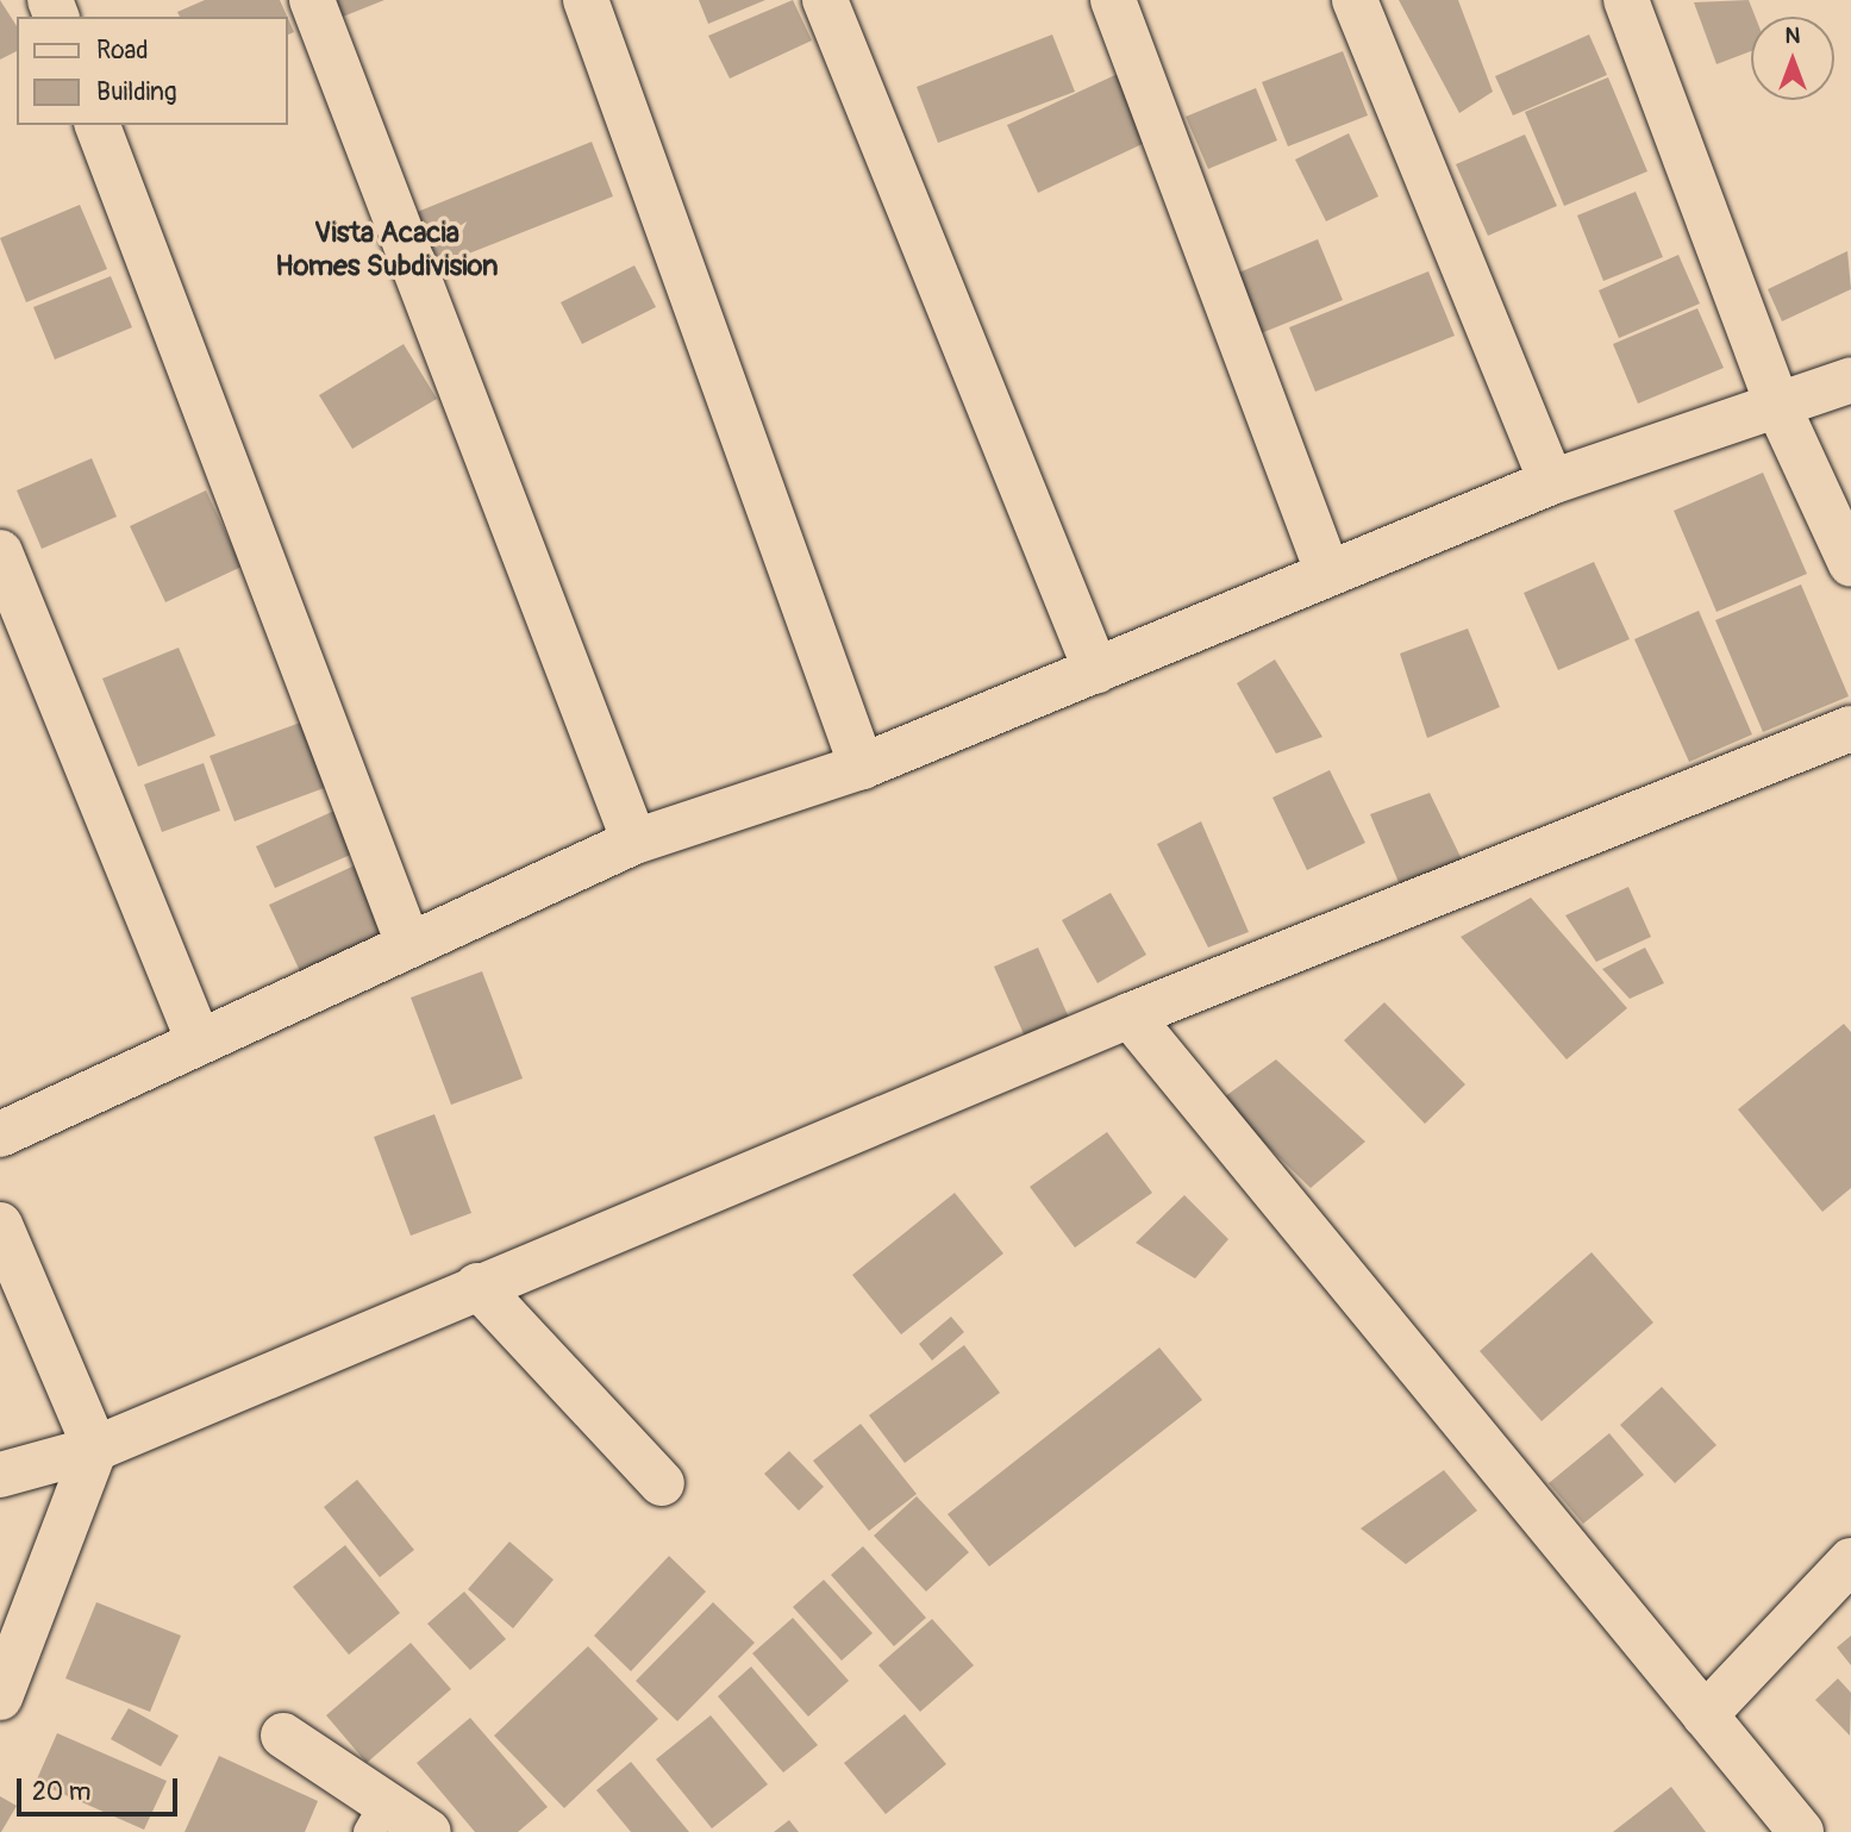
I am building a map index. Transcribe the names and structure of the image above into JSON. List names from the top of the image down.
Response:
{
  "districts": ["Vista Acacia Homes Subdivision"],
  "legend": ["Road", "Building"],
  "scale_bar": "20 m",
  "north": "top"
}
